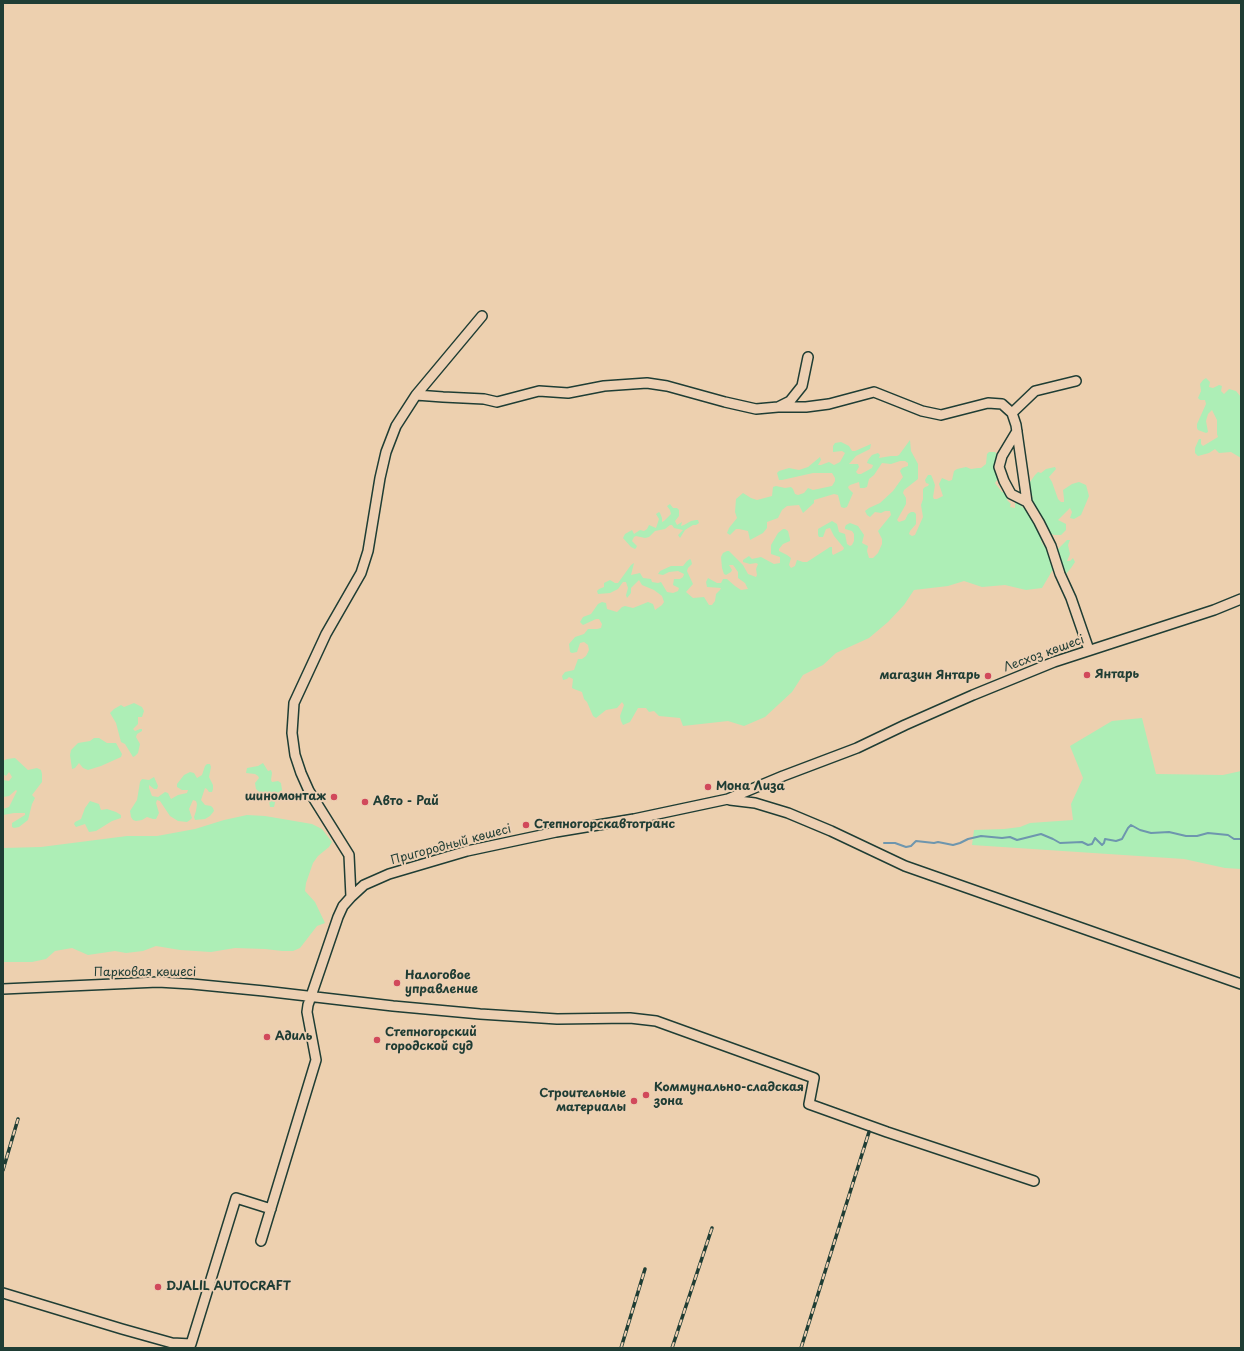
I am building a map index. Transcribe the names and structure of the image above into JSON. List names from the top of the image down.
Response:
{
  "streets": {
    "street": ["Лесхоз көшесі", "Пригородный көшесі", "Парковая көшесі"]
  },
  "crossings": [
    ["Лесхоз көшесі", "Пригородный көшесі"],
    ["Пригородный көшесі", "Парковая көшесі"]
  ],
  "places": [
    "Янтарь",
    "магазин Янтарь",
    "Мона Лиза",
    "шиномонтаж",
    "Авто - Рай",
    "Степногорскавтотранс",
    "Налоговое управление",
    "Адиль",
    "Степногорский городской суд",
    "Коммунально-сладская зона",
    "Строительные материалы",
    "DJALIL AUTOCRAFT"
  ]
}
